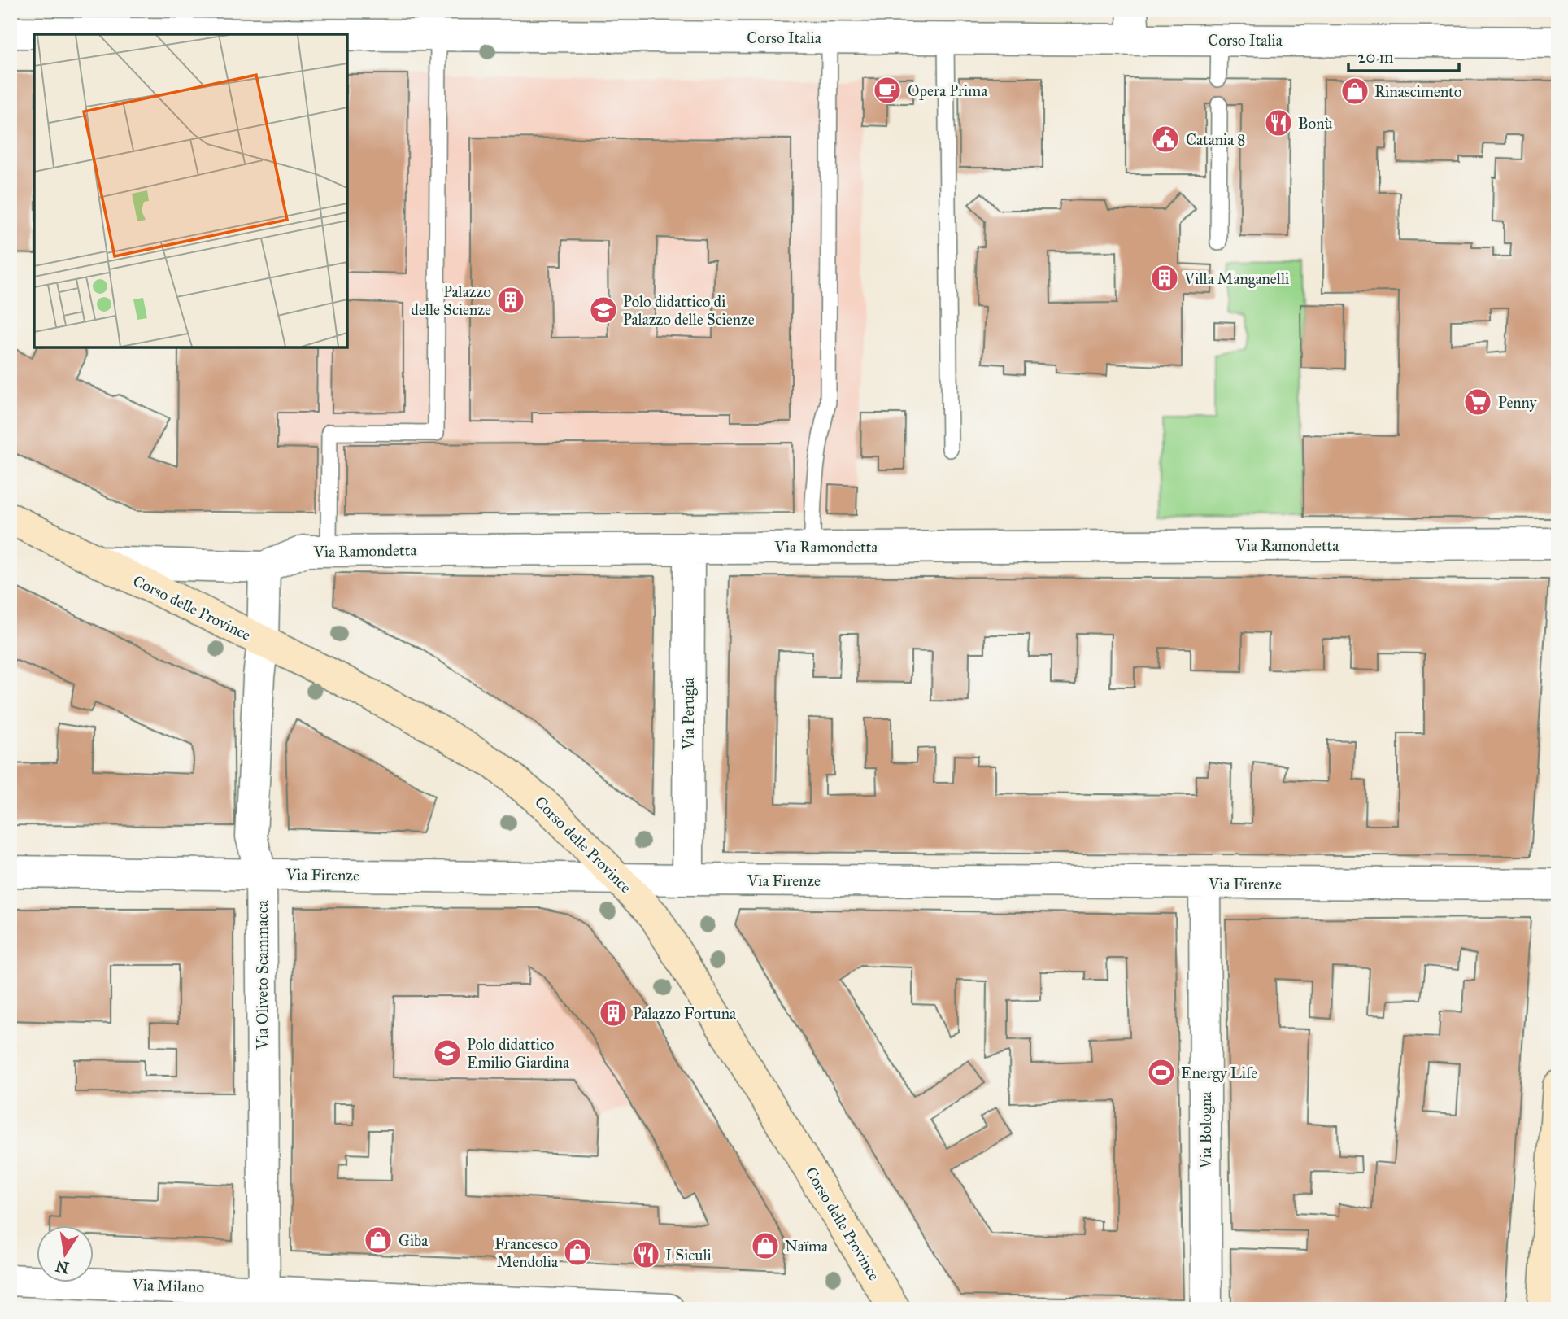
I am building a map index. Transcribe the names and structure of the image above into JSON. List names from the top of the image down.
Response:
{
  "streets": {
    "main road": ["Corso delle Province"],
    "street": [
      "Corso Italia",
      "Via Ramondetta",
      "Via Perugia",
      "Via Firenze",
      "Via Oliveto Scammacca",
      "Via Bologna",
      "Via Milano"
    ]
  },
  "crossings": [
    ["Via Ramondetta", "Corso delle Province"],
    ["Via Ramondetta", "Via Perugia"],
    ["Via Ramondetta", "Via Oliveto Scammacca"],
    ["Corso delle Province", "Via Firenze"],
    ["Corso delle Province", "Via Oliveto Scammacca"],
    ["Via Perugia", "Via Firenze"],
    ["Via Firenze", "Via Oliveto Scammacca"],
    ["Via Firenze", "Via Bologna"],
    ["Via Oliveto Scammacca", "Via Milano"]
  ],
  "places": {
    "cafe": ["Opera Prima"],
    "shop": [
      "Rinascimento",
      "Giba",
      "Naïma",
      "Francesco Mendolia"
    ],
    "restaurant": ["Bonù", "I Siculi"],
    "public building": ["Catania 8"],
    "building": ["Villa Manganelli", "Palazzo delle Scienze", "Palazzo Fortuna"],
    "school or university": ["Polo didattico di Palazzo delle Scienze", "Polo didattico Emilio Giardina"],
    "supermarket": ["Penny"],
    "sports": ["Energy Life"]
  },
  "scale_bar": "20 m",
  "north": "bottom"
}
